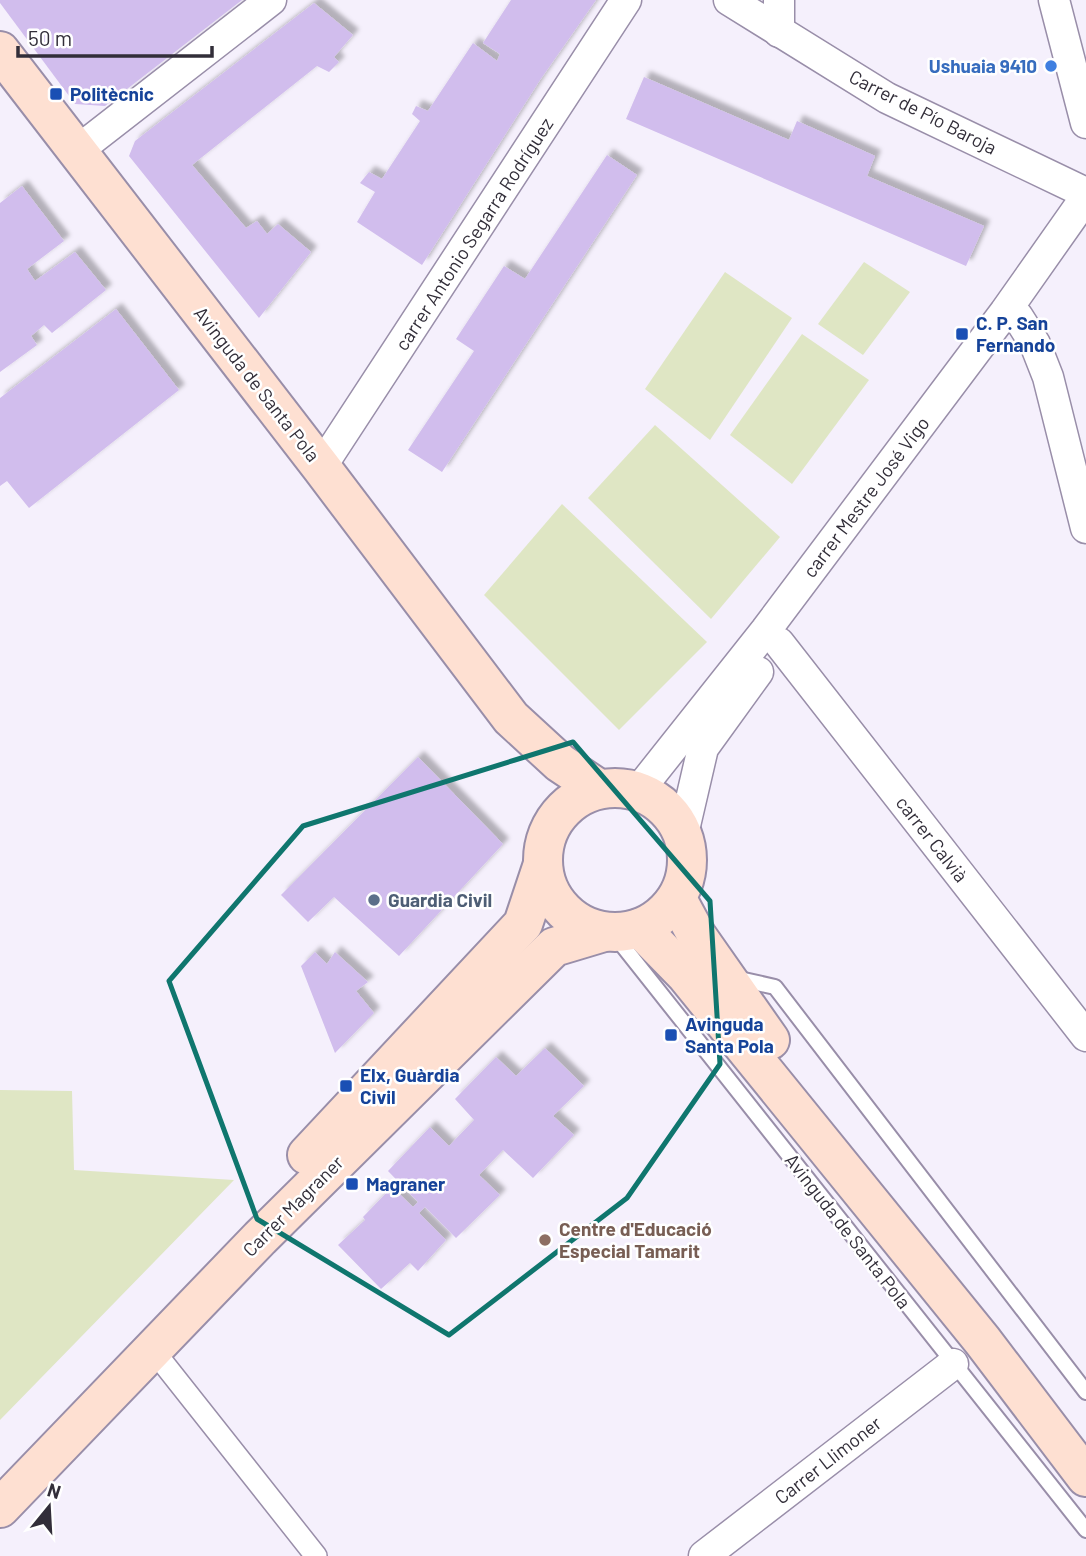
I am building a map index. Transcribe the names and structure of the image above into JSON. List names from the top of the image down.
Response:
{
  "streets": {
    "main road": ["Avinguda de Santa Pola", "Carrer Magraner"],
    "street": [
      "Carrer de Pío Baroja",
      "carrer Antonio Segarra Rodríguez",
      "carrer Mestre José Vigo",
      "carrer Calvià",
      "Carrer Llimoner"
    ]
  },
  "crossings": [
    ["Carrer de Pío Baroja", "carrer Mestre José Vigo"],
    ["carrer Antonio Segarra Rodríguez", "Avinguda de Santa Pola"],
    ["Avinguda de Santa Pola", "carrer Mestre José Vigo"],
    ["Avinguda de Santa Pola", "Carrer Magraner"],
    ["Avinguda de Santa Pola", "Carrer Llimoner"],
    ["carrer Mestre José Vigo", "carrer Calvià"],
    ["carrer Mestre José Vigo", "Carrer Magraner"]
  ],
  "places": {
    "other": ["Ushuaia 9410", "Guardia Civil", "Centre d'Educació Especial Tamarit"],
    "transit": [
      "Politècnic",
      "C. P. San Fernando",
      "Avinguda Santa Pola",
      "Elx, Guàrdia Civil",
      "Magraner"
    ]
  },
  "scale_bar": "50 m",
  "north": "top"
}
